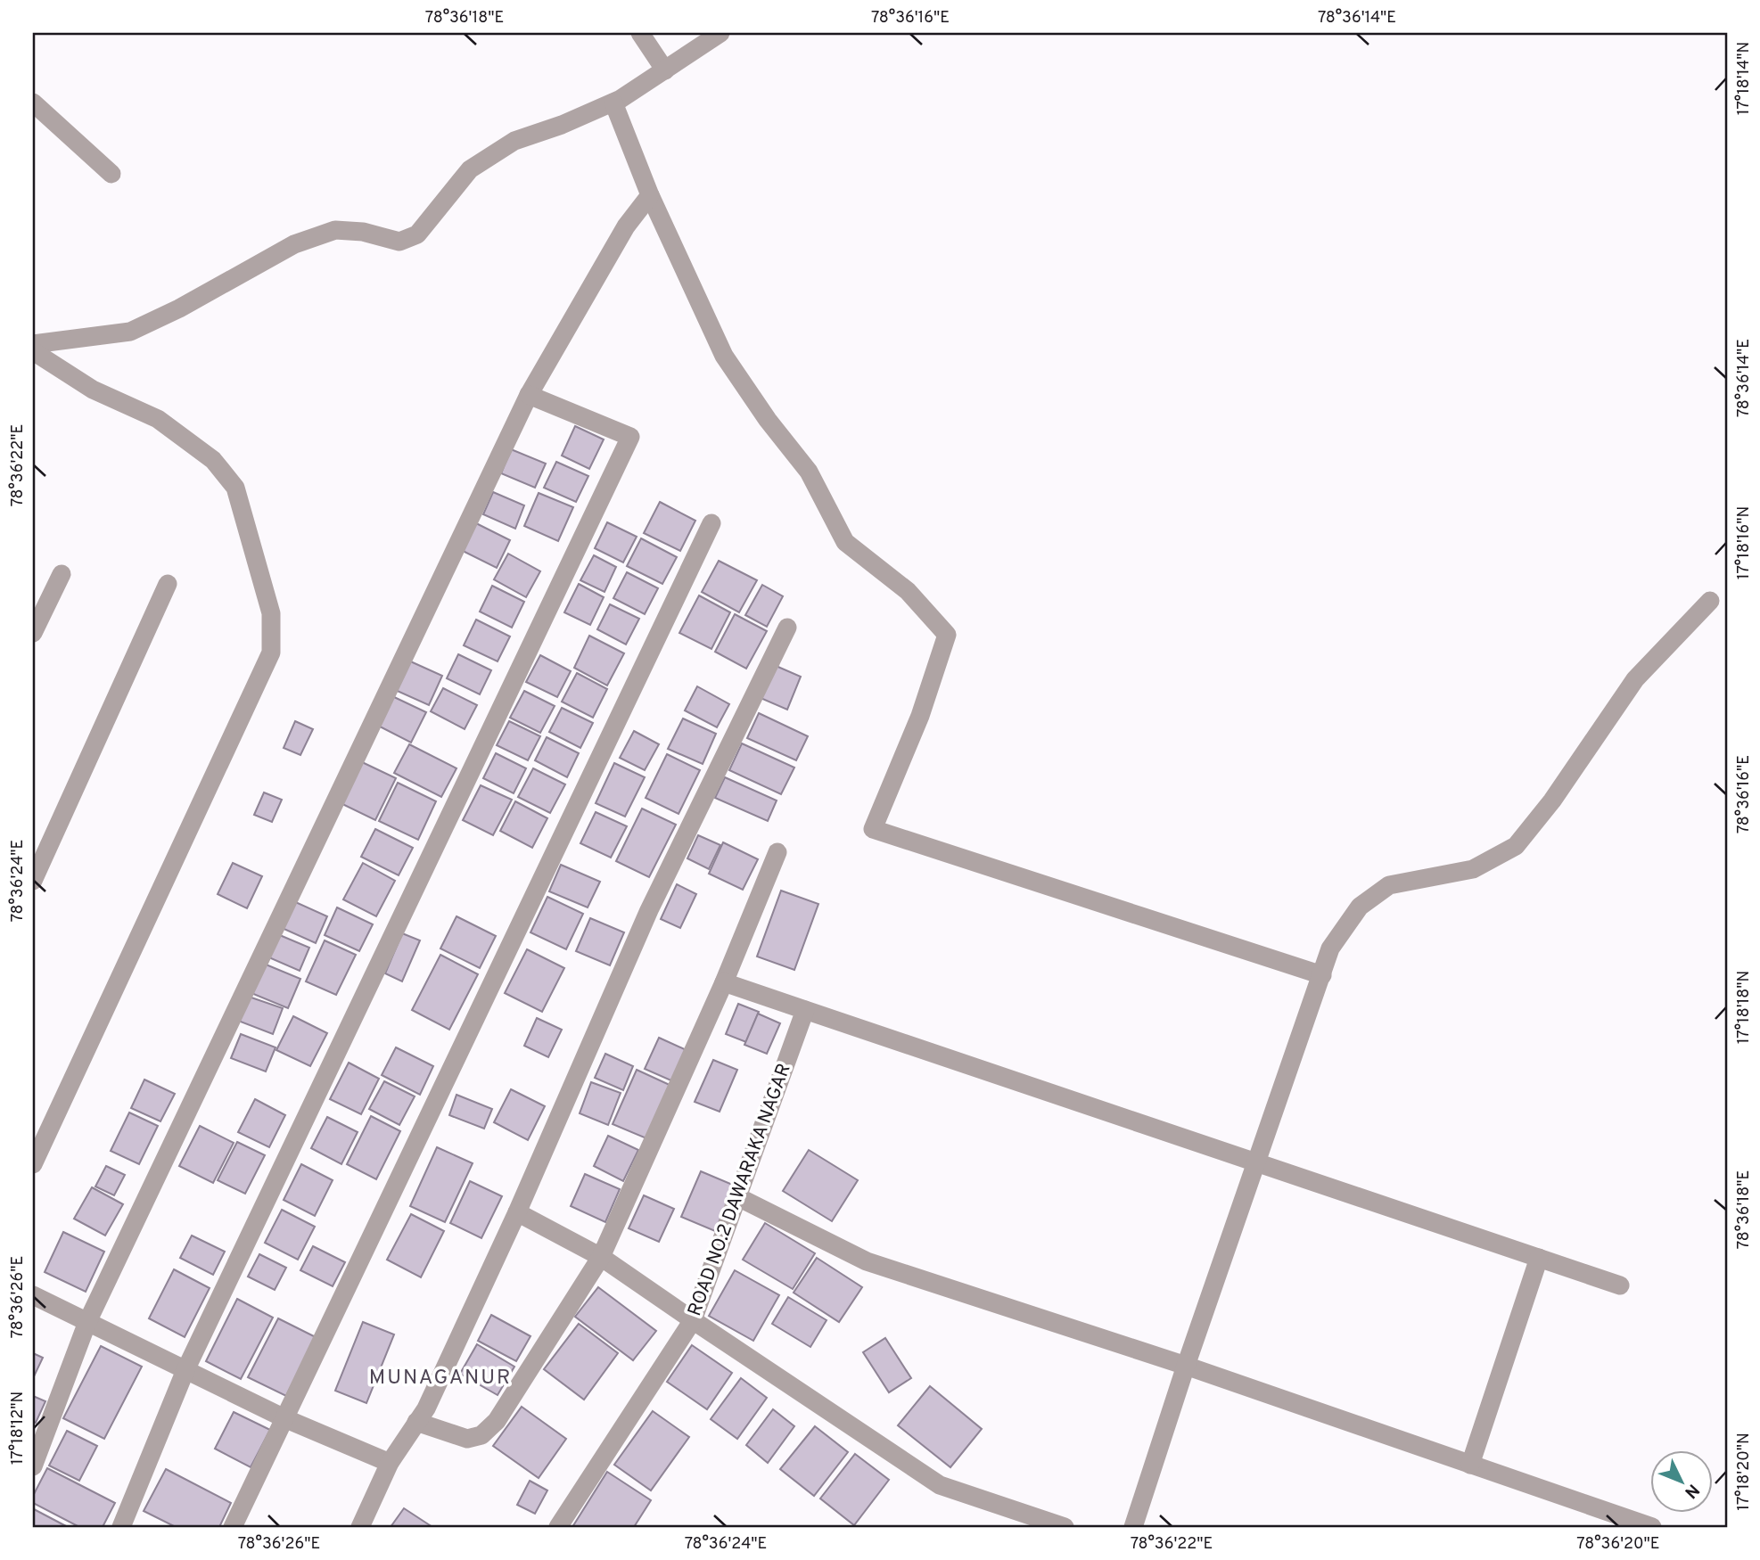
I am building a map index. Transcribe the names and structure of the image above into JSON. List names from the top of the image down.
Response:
{
  "streets": {
    "street": ["ROAD NO.2 DAWARAKA NAGAR"]
  },
  "districts": ["MUNAGANUR"],
  "north": "bottom right",
  "coordinates": [
    "78°36'18\"E",
    "78°36'16\"E",
    "78°36'14\"E",
    "17°18'14\"N",
    "78°36'22\"E",
    "17°18'16\"N",
    "78°36'24\"E",
    "17°18'18\"N",
    "78°36'26\"E",
    "17°18'12\"N",
    "17°18'20\"N",
    "78°36'20\"E"
  ]
}
